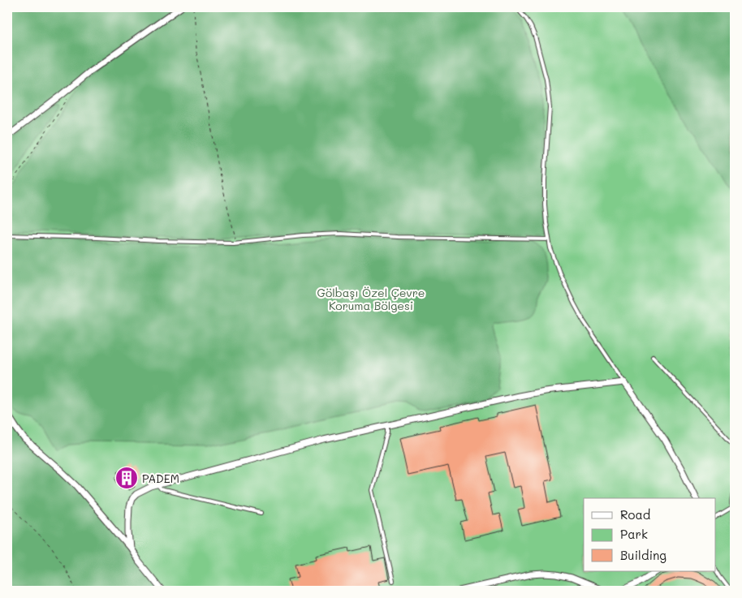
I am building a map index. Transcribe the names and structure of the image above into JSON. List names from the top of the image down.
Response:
{
  "parks": ["Gölbaşı Özel Çevre Koruma Bölgesi"],
  "places": {
    "building": ["PADEM"]
  },
  "legend": ["Road", "Park", "Building"]
}
